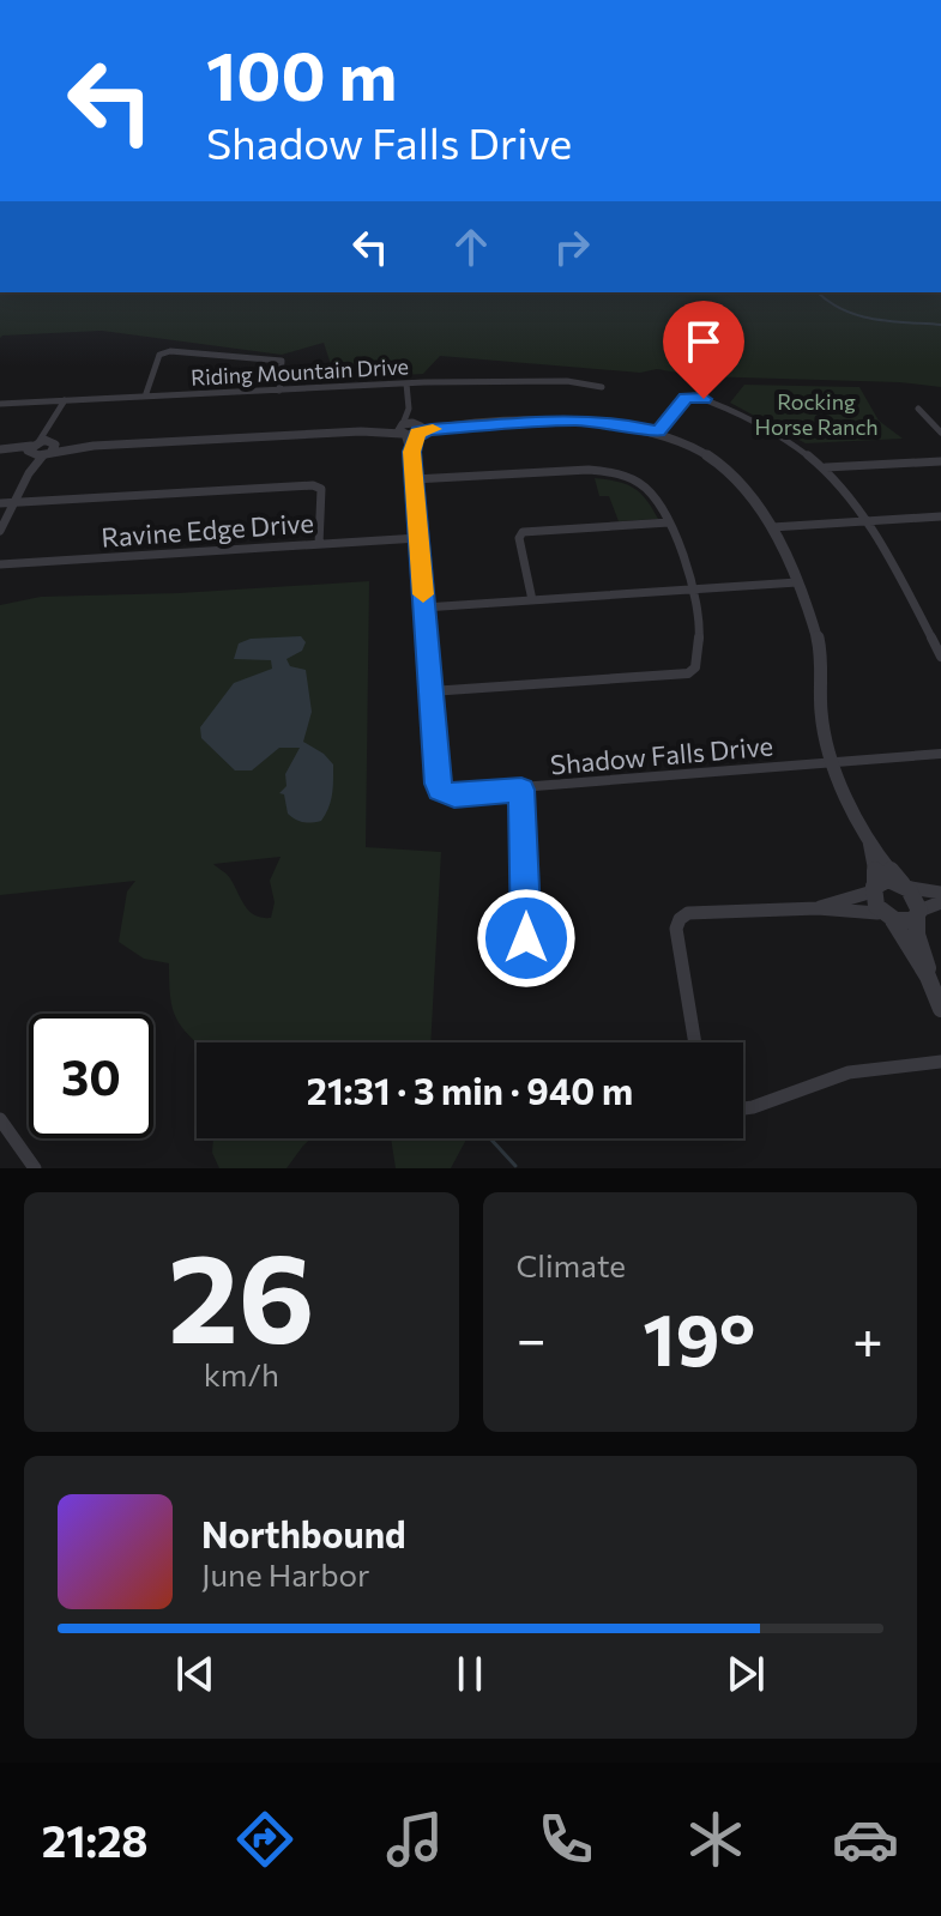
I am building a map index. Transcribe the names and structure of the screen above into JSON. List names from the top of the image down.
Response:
{
  "streets": {
    "street": ["Riding Mountain Drive", "Ravine Edge Drive", "Shadow Falls Drive"]
  },
  "crossings": [
    ["Ravine Edge Drive", "Shadow Falls Drive"]
  ],
  "parks": ["Rocking Horse Ranch"],
  "page": {
    "turn": ["100 m", "Shadow Falls Drive"],
    "limit": "30",
    "trip": "21:31 · 3 min · 940 m",
    "tile": [
      ["26", "km/h"],
      "Climate"
    ],
    "heat": ["−", "19°", "+"],
    "song": ["Northbound", "June Harbor"],
    "tabs": "21:28"
  }
}
